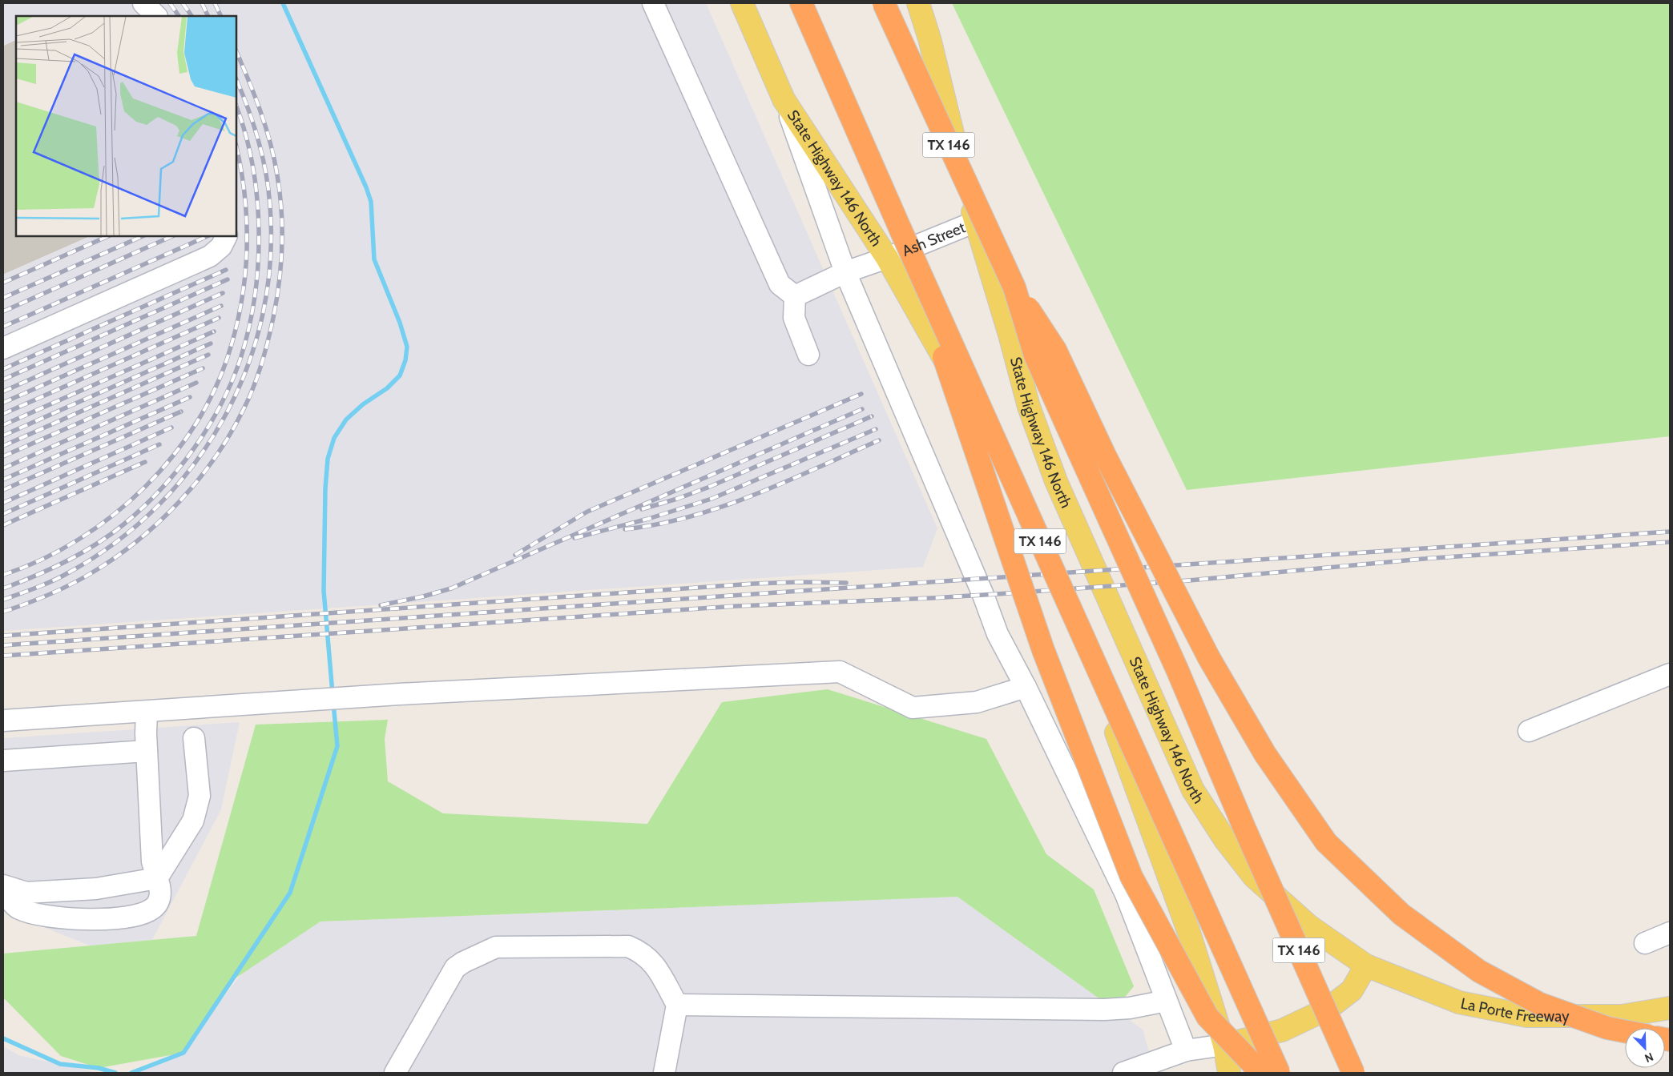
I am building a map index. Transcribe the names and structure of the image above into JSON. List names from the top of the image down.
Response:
{
  "streets": {
    "highway": ["TX 146"],
    "main road": ["State Highway 146 North", "La Porte Freeway"],
    "street": ["Ash Street"]
  },
  "crossings": [
    ["State Highway 146 North", "Ash Street"],
    ["State Highway 146 North", "La Porte Freeway"]
  ],
  "north": "bottom right"
}
